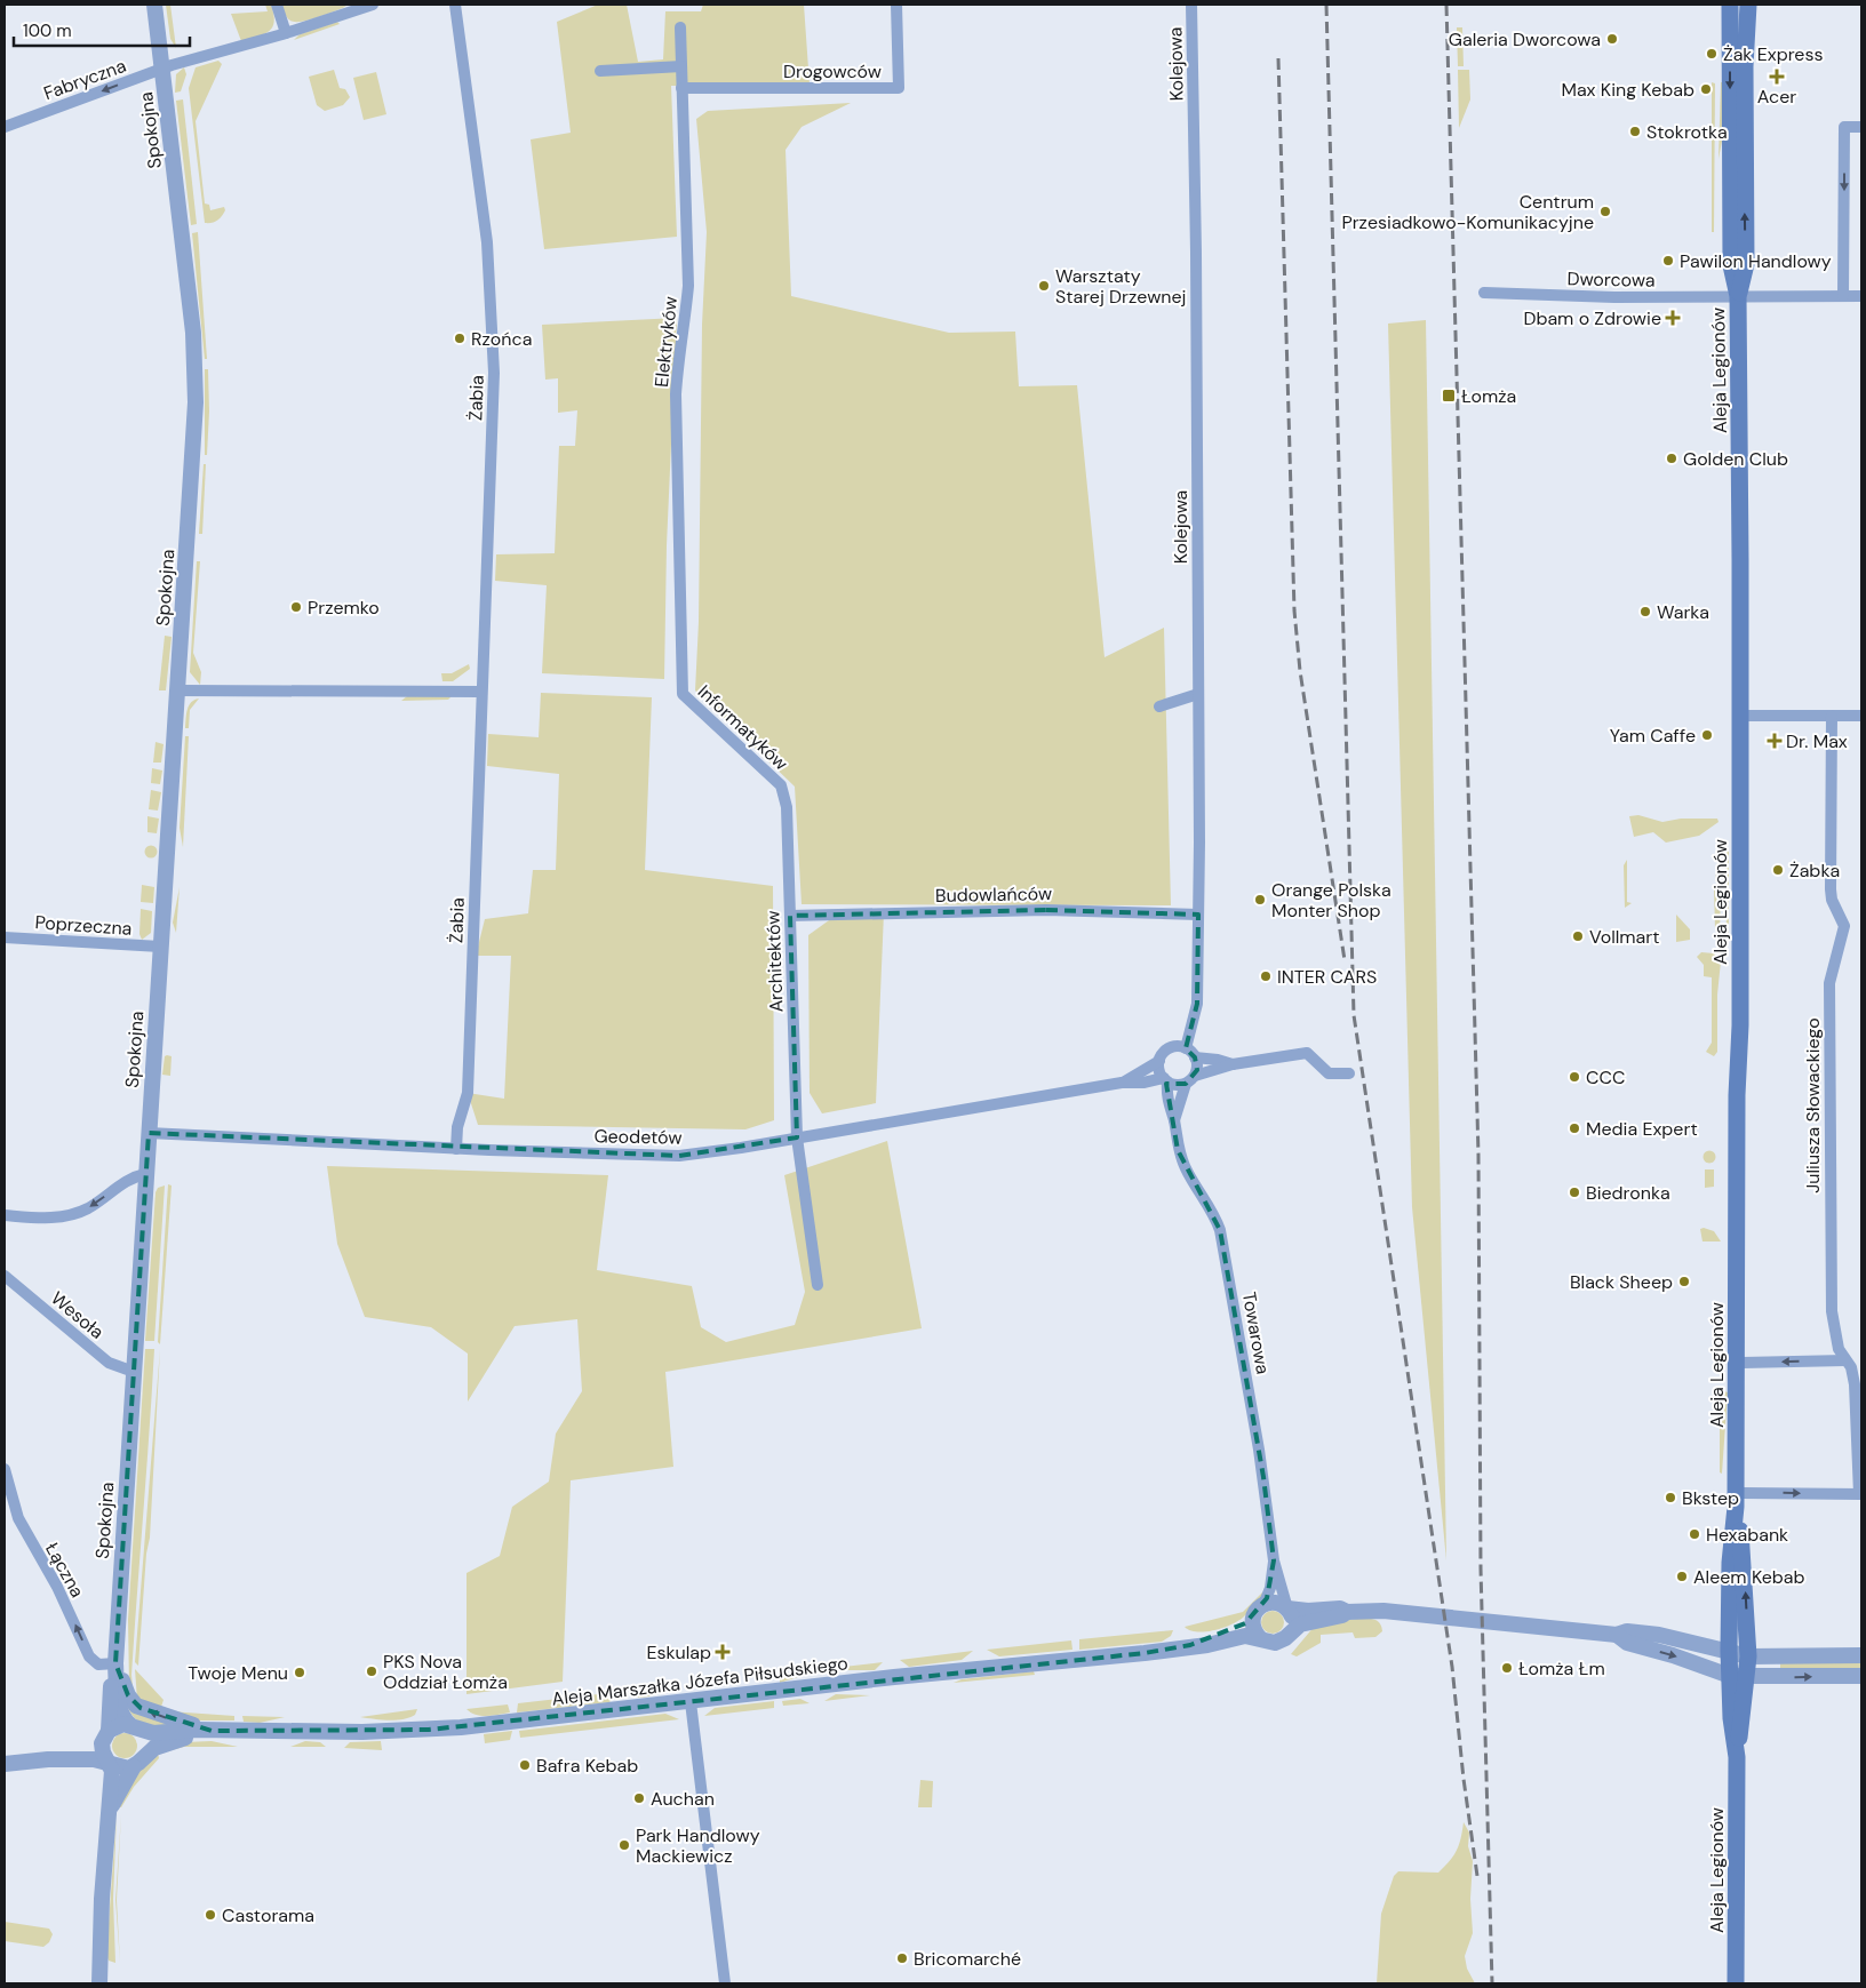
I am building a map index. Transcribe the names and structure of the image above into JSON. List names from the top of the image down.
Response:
{
  "streets": {
    "main road": ["Aleja Legionów"],
    "street": [
      "Kolejowa",
      "Drogowców",
      "Fabryczna",
      "Spokojna",
      "Dworcowa",
      "Elektryków",
      "Żabia",
      "Informatyków",
      "Budowlańców",
      "Poprzeczna",
      "Architektów",
      "Juliusza Słowackiego",
      "Geodetów",
      "Wesoła",
      "Towarowa",
      "Łączna",
      "Aleja Marszałka Józefa Piłsudskiego"
    ]
  },
  "crossings": [
    ["Kolejowa", "Budowlańców"],
    ["Drogowców", "Elektryków"],
    ["Fabryczna", "Spokojna"],
    ["Spokojna", "Poprzeczna"],
    ["Spokojna", "Geodetów"],
    ["Spokojna", "Wesoła"],
    ["Spokojna", "Łączna"],
    ["Spokojna", "Aleja Marszałka Józefa Piłsudskiego"],
    ["Dworcowa", "Aleja Legionów"],
    ["Elektryków", "Informatyków"],
    ["Aleja Legionów", "Aleja Marszałka Józefa Piłsudskiego"],
    ["Żabia", "Geodetów"],
    ["Informatyków", "Architektów"],
    ["Budowlańców", "Architektów"],
    ["Architektów", "Geodetów"],
    ["Towarowa", "Aleja Marszałka Józefa Piłsudskiego"]
  ],
  "one_way": ["Fabryczna", "Łączna"],
  "places": {
    "other": [
      "Galeria Dworcowa",
      "Żak Express",
      "Max King Kebab",
      "Stokrotka",
      "Centrum Przesiadkowo-Komunikacyjne",
      "Pawilon Handlowy",
      "Warsztaty Starej Drzewnej",
      "Rzońca",
      "Golden Club",
      "Przemko",
      "Warka",
      "Yam Caffe",
      "Żabka",
      "Orange Polska Monter Shop",
      "Vollmart",
      "INTER CARS",
      "CCC",
      "Media Expert",
      "Biedronka",
      "Black Sheep",
      "Bkstep",
      "Hexabank",
      "Aleem Kebab",
      "Łomża Łm",
      "PKS Nova Oddział Łomża",
      "Twoje Menu",
      "Bafra Kebab",
      "Auchan",
      "Park Handlowy Mackiewicz",
      "Castorama",
      "Bricomarché"
    ],
    "health": [
      "Acer",
      "Dbam o Zdrowie",
      "Dr. Max",
      "Eskulap"
    ],
    "transit": ["Łomża"]
  },
  "scale_bar": "100 m"
}
